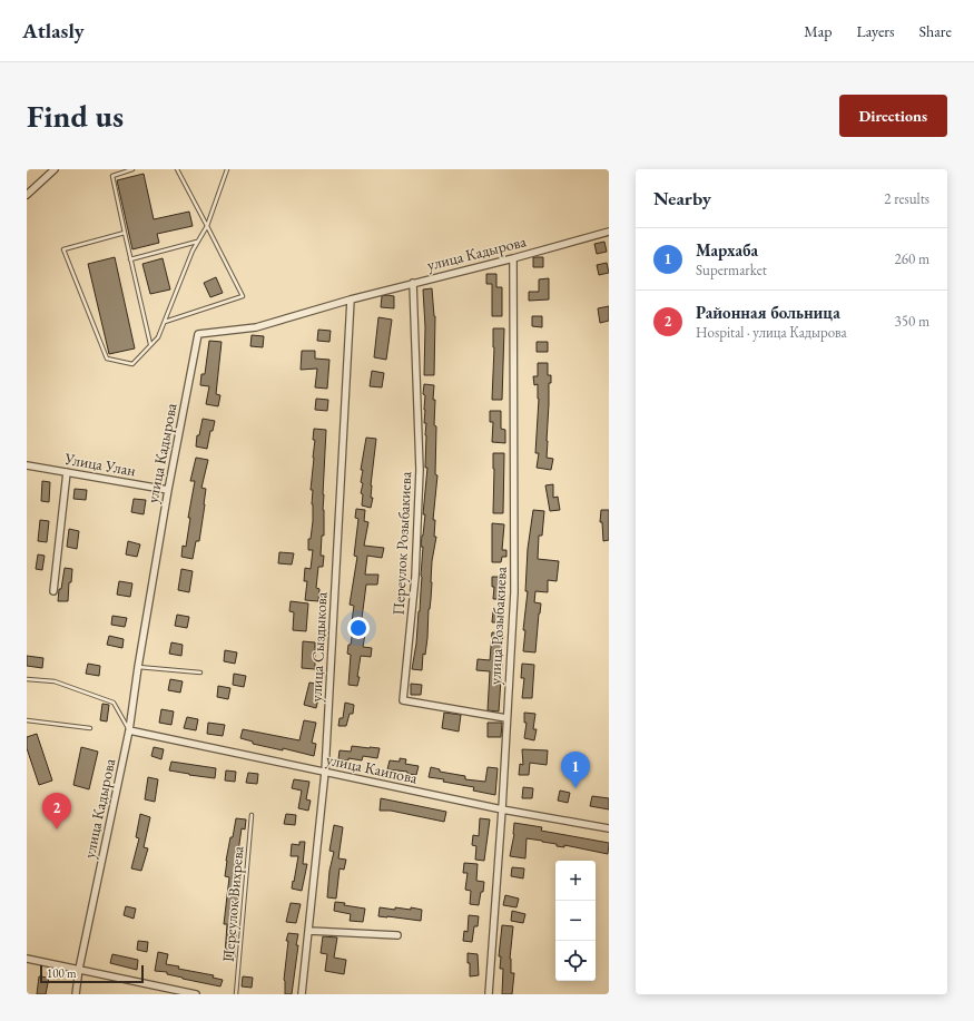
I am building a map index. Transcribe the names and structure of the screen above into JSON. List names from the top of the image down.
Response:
{
  "streets": {
    "street": [
      "улица Кадырова",
      "Улица Улан",
      "Переулок Розыбакиева",
      "улица Розыбакиева",
      "улица Сыздыкова",
      "улица Каипова"
    ],
    "lane": ["Переулок Вихрева"]
  },
  "crossings": [
    ["улица Кадырова", "Улица Улан"],
    ["улица Кадырова", "Переулок Розыбакиева"],
    ["улица Кадырова", "улица Розыбакиева"],
    ["улица Кадырова", "улица Сыздыкова"],
    ["улица Кадырова", "улица Каипова"],
    ["Переулок Розыбакиева", "улица Розыбакиева"],
    ["улица Розыбакиева", "улица Каипова"],
    ["улица Сыздыкова", "улица Каипова"]
  ],
  "scale_bar": "100 m",
  "page": {
    "header": "Atlasly",
    "nav": ["Map", "Layers", "Share"],
    "buttons": "Directions",
    "title": "Find us",
    "heading": ["Nearby", "2 results"],
    "list": [
      {
        "mark": "1",
        "name": "Мархаба",
        "note": "Supermarket",
        "value": "260 m"
      },
      {
        "mark": "2",
        "name": "Районная больница",
        "note": "Hospital · улица Кадырова",
        "value": "350 m"
      }
    ],
    "pins": ["1", "2"],
    "map_buttons": ["+", "−"],
    "scale": "100 m"
  }
}
